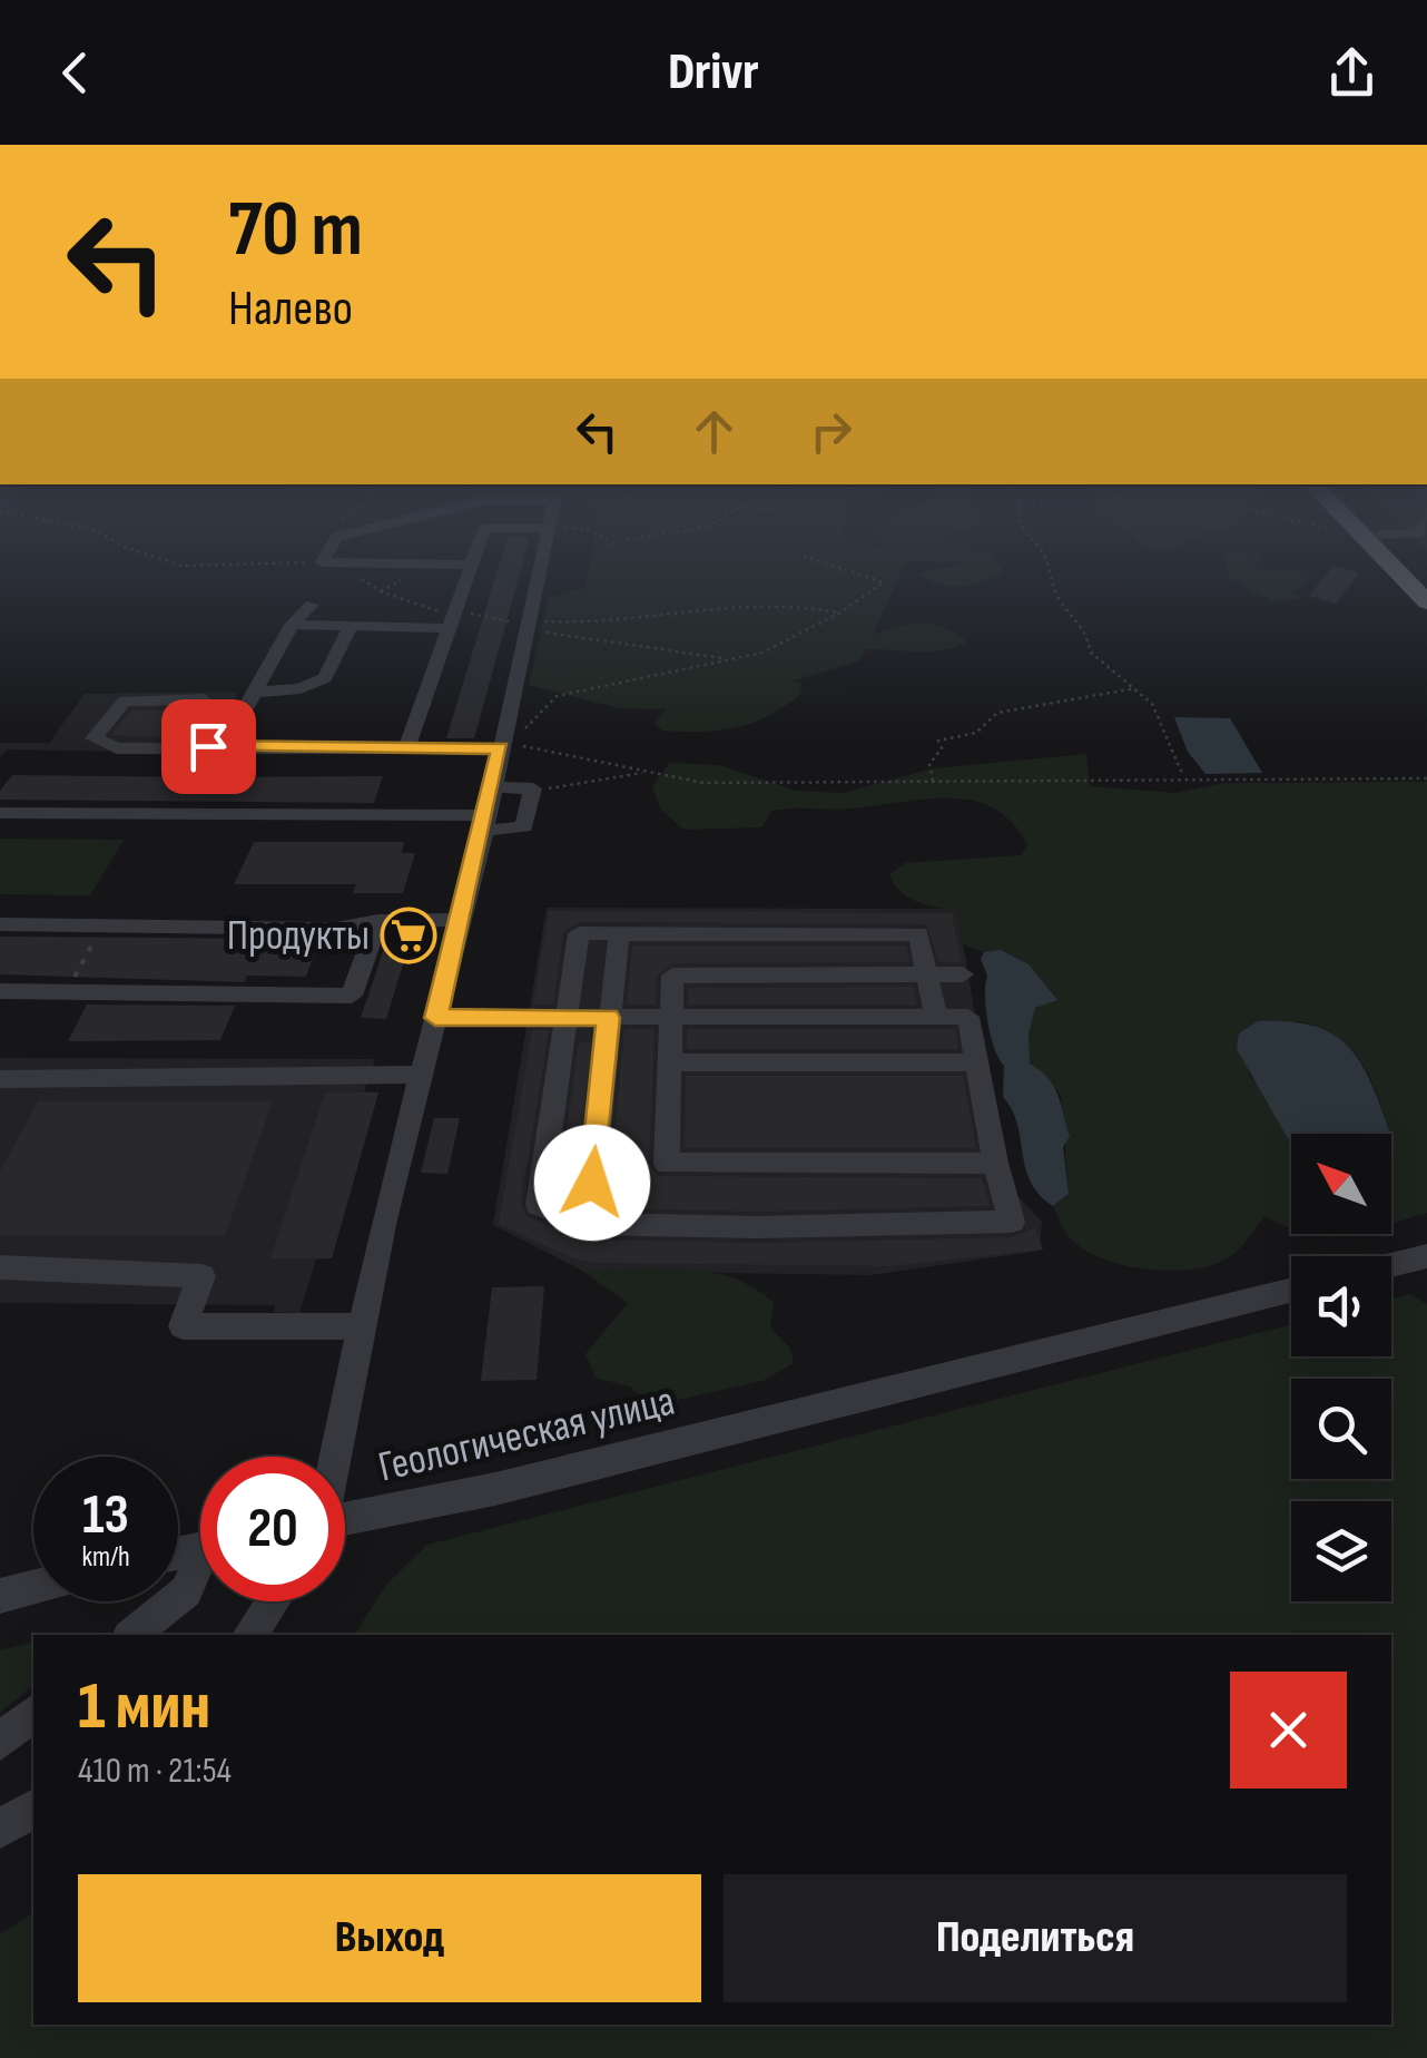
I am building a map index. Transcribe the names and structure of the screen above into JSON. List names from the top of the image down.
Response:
{
  "streets": {
    "street": ["Геологическая улица"]
  },
  "places": {
    "supermarket": ["Продукты"]
  },
  "north": "top left",
  "page": {
    "header": "Drivr",
    "turn": ["70 m", "Налево"],
    "speed": "13 km/h",
    "limit": "20",
    "heading": ["1 мин", "410 m · 21:54"],
    "buttons": ["Выход", "Поделиться"]
  }
}
